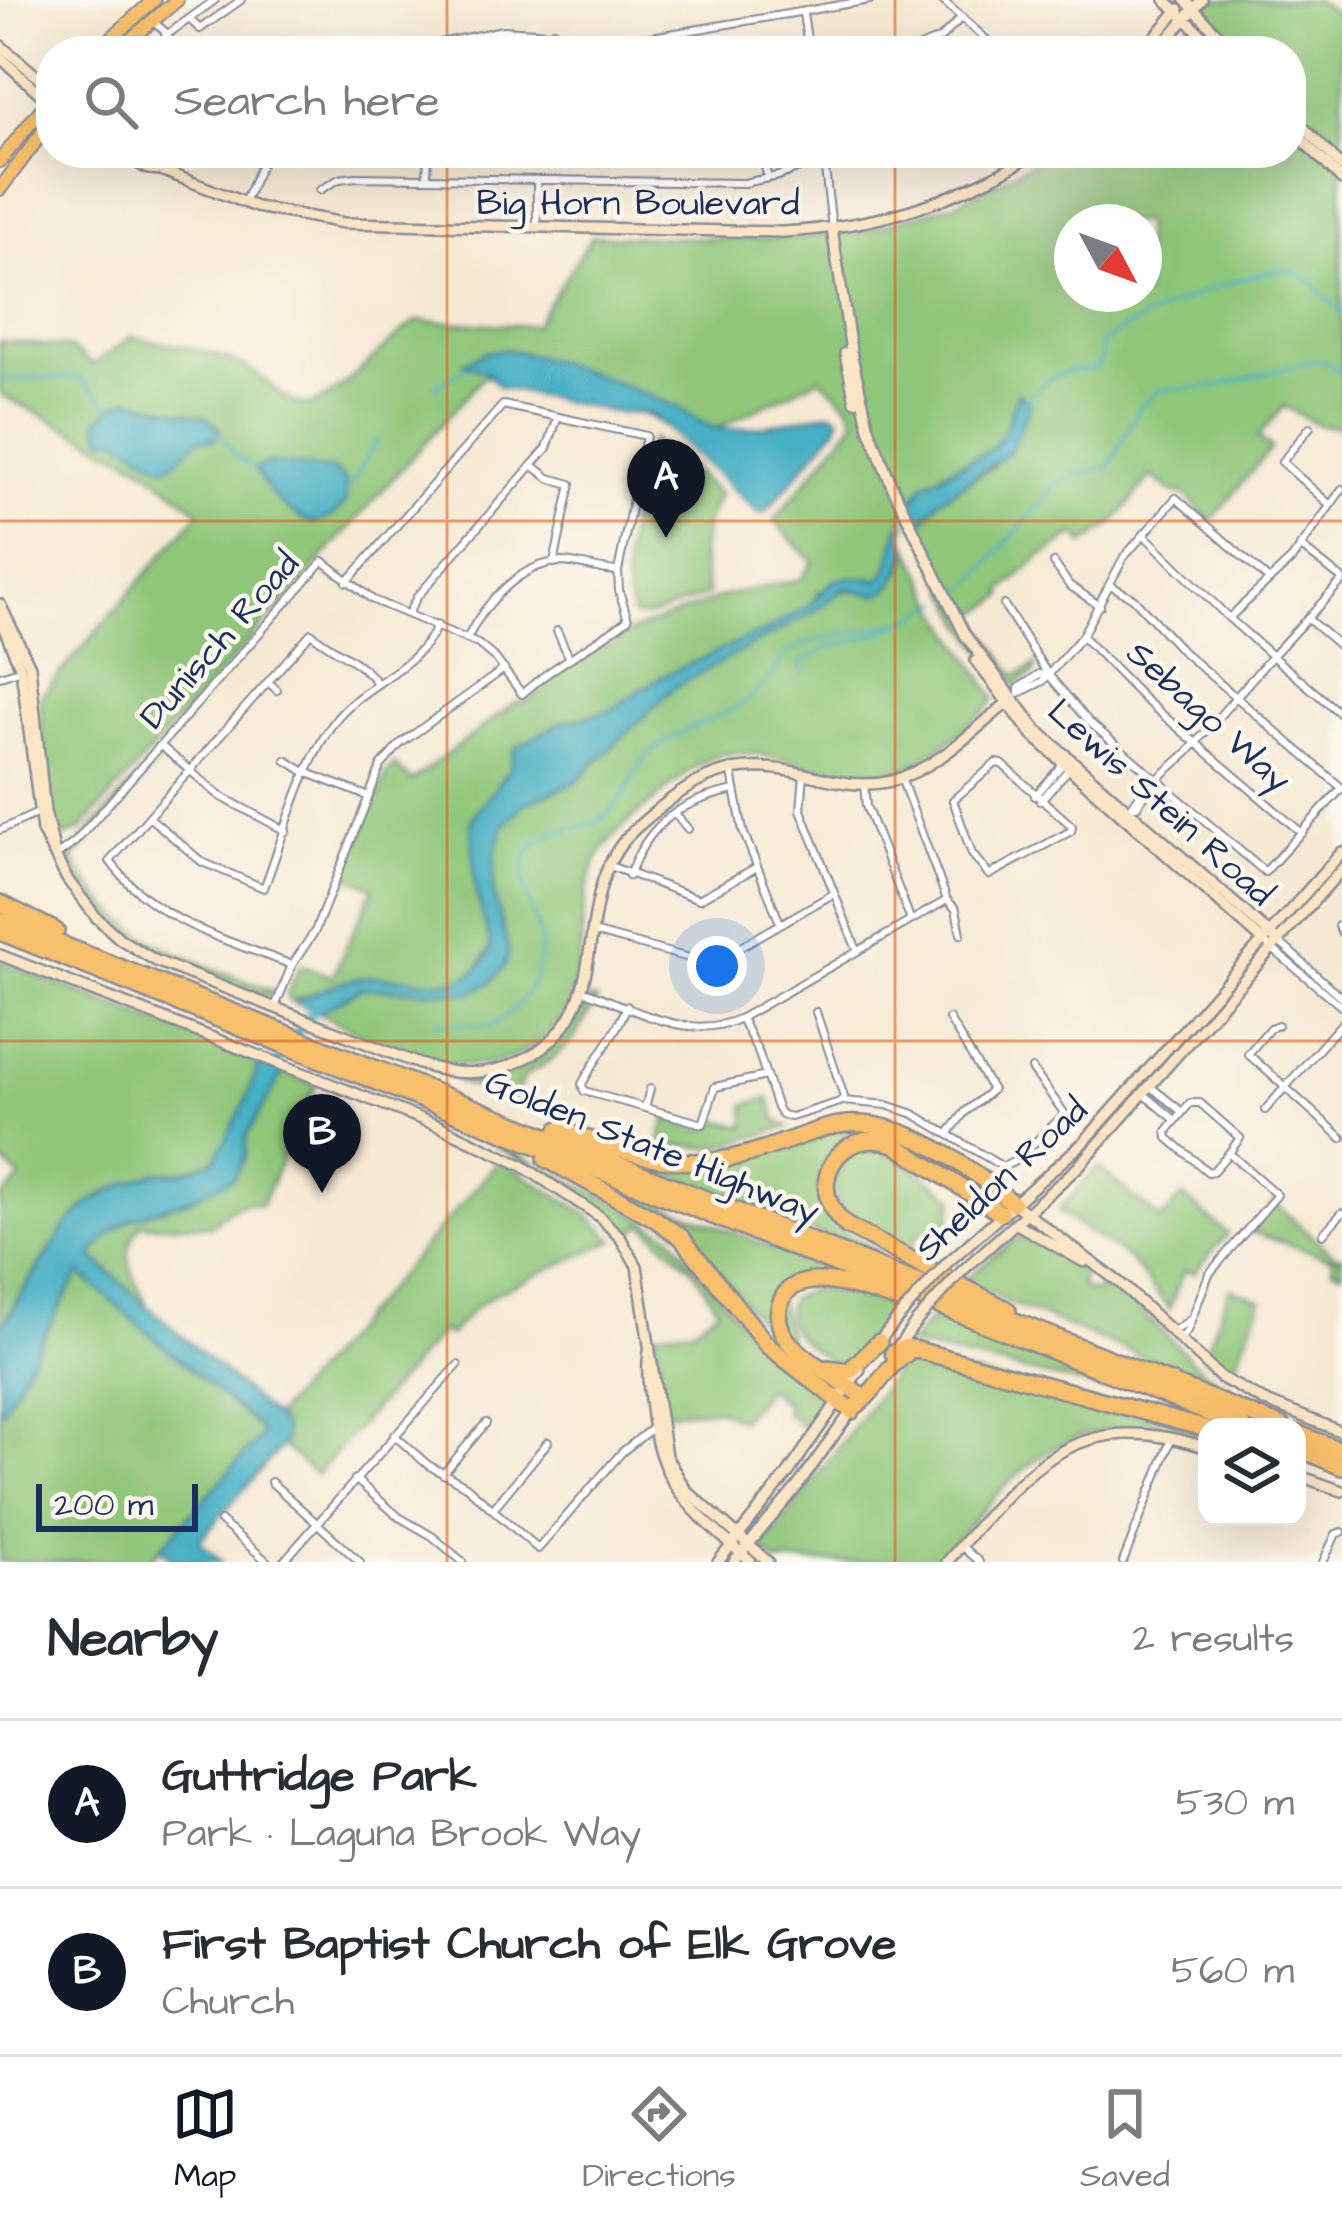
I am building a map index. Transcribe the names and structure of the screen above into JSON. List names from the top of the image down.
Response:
{
  "streets": {
    "highway": ["Golden State Highway"],
    "street": [
      "Big Horn Boulevard",
      "Dunisch Road",
      "Sebago Way",
      "Lewis Stein Road",
      "Sheldon Road"
    ]
  },
  "crossings": [
    ["Big Horn Boulevard", "Lewis Stein Road"],
    ["Lewis Stein Road", "Sheldon Road"]
  ],
  "scale_bar": "200 m",
  "north": "bottom right",
  "page": {
    "search": "Search here",
    "pins": ["A", "B"],
    "scale": "200 m",
    "heading": ["Nearby", "2 results"],
    "list": [
      {
        "mark": "A",
        "name": "Guttridge Park",
        "note": "Park · Laguna Brook Way",
        "value": "530 m"
      },
      {
        "mark": "B",
        "name": "First Baptist Church of Elk Grove",
        "note": "Church",
        "value": "560 m"
      }
    ],
    "nav": ["Map", "Directions", "Saved"]
  }
}
